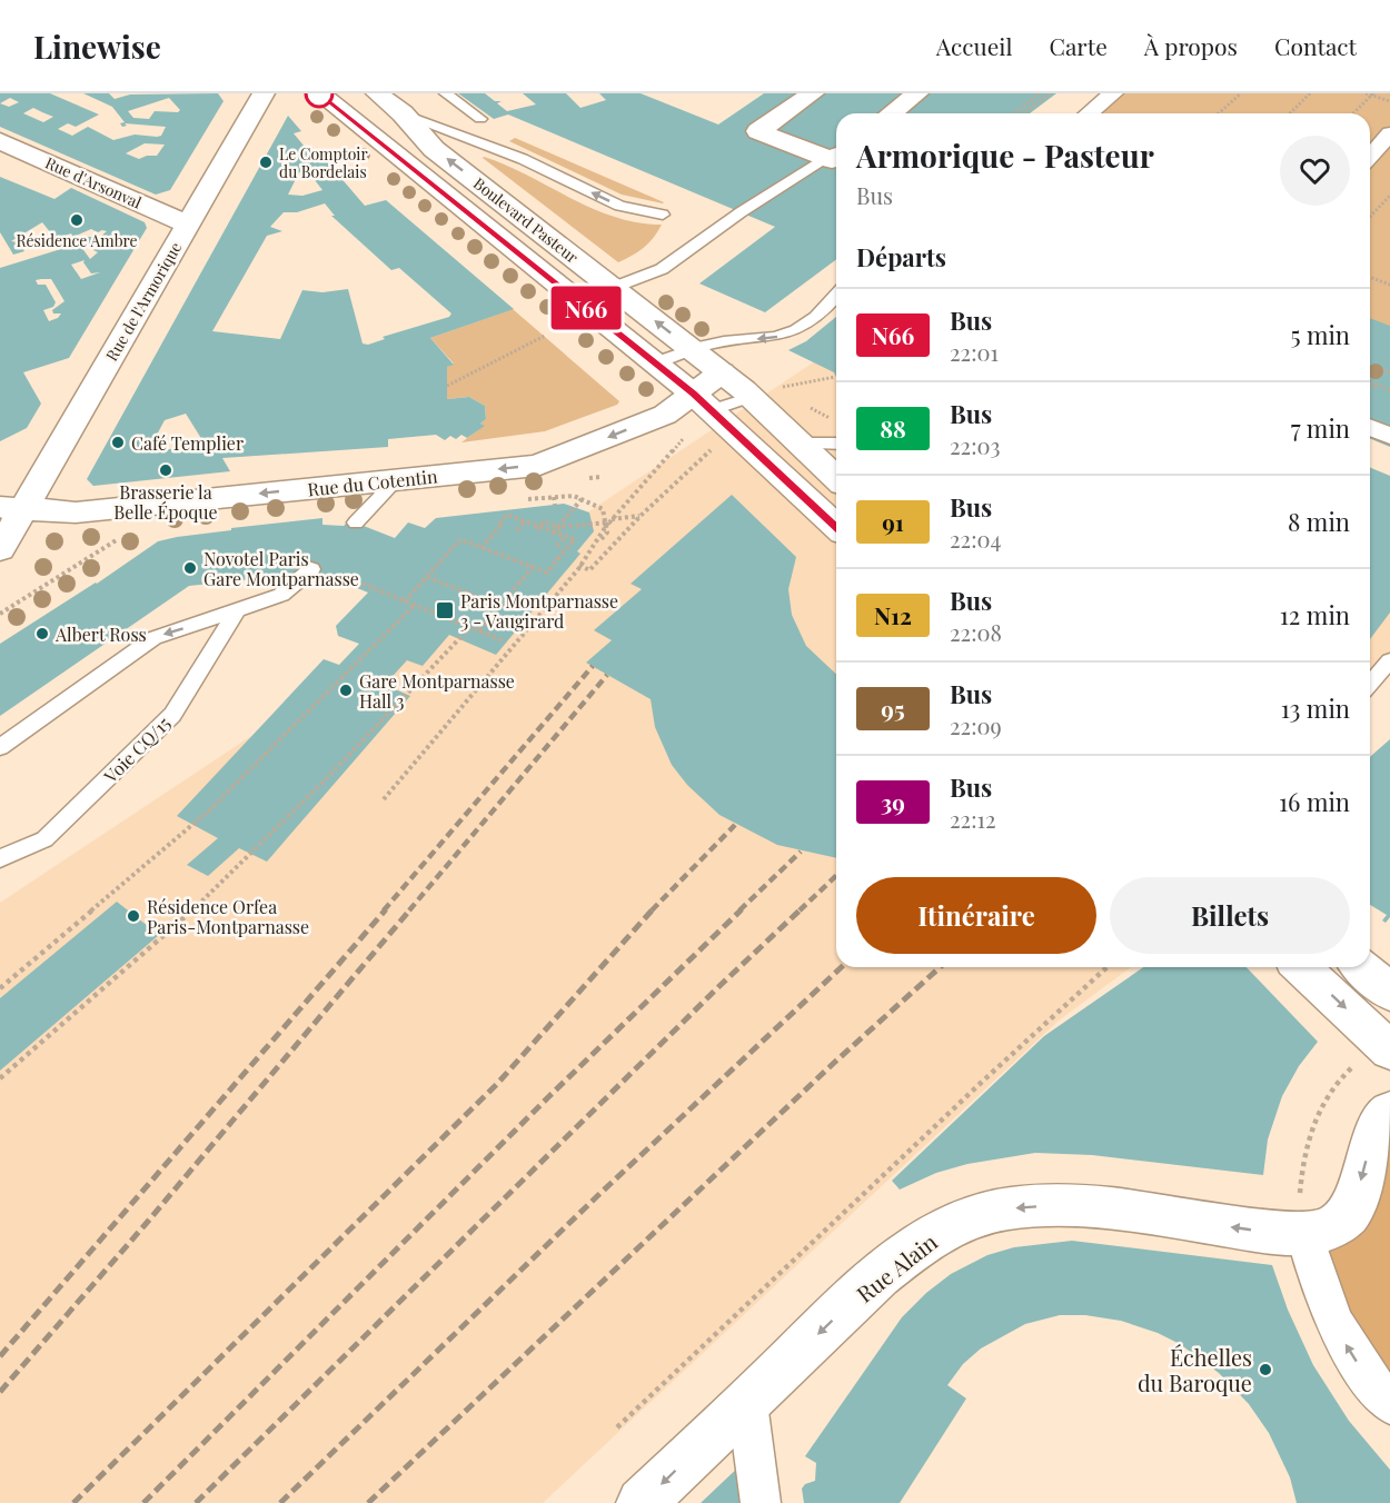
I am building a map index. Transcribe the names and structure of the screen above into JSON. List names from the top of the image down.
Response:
{
  "streets": {
    "main road": [
      "Rue d'Arsonval",
      "Boulevard Pasteur",
      "Rue de l'Armorique",
      "Rue du Cotentin",
      "Rue Alain"
    ],
    "lane": ["Voie CQ/15"]
  },
  "crossings": [
    ["Rue d'Arsonval", "Rue de l'Armorique"],
    ["Boulevard Pasteur", "Rue du Cotentin"],
    ["Rue de l'Armorique", "Rue du Cotentin"]
  ],
  "one_way": ["Rue du Cotentin", "Rue Alain"],
  "places": {
    "other": [
      "Le Comptoir du Bordelais",
      "Résidence Ambre",
      "Café Templier",
      "Brasserie la Belle Époque",
      "Novotel Paris Gare Montparnasse",
      "Albert Ross",
      "Gare Montparnasse Hall 3",
      "Résidence Orfea Paris-Montparnasse",
      "Échelles du Baroque"
    ],
    "transit": ["Paris Montparnasse 3 - Vaugirard"]
  },
  "lines": ["bus line N66"],
  "page": {
    "header": "Linewise",
    "nav": [
      "Accueil",
      "Carte",
      "À propos",
      "Contact"
    ],
    "on_map": "N66",
    "heading": [
      ["Armorique - Pasteur", "Bus"],
      "Départs"
    ],
    "list": [
      {
        "mark": "N66",
        "name": "Bus",
        "note": "22:01",
        "value": "5 min"
      },
      {
        "mark": "88",
        "name": "Bus",
        "note": "22:03",
        "value": "7 min"
      },
      {
        "mark": "91",
        "name": "Bus",
        "note": "22:04",
        "value": "8 min"
      },
      {
        "mark": "N12",
        "name": "Bus",
        "note": "22:08",
        "value": "12 min"
      },
      {
        "mark": "95",
        "name": "Bus",
        "note": "22:09",
        "value": "13 min"
      },
      {
        "mark": "39",
        "name": "Bus",
        "note": "22:12",
        "value": "16 min"
      }
    ],
    "buttons": ["Itinéraire", "Billets"]
  }
}
